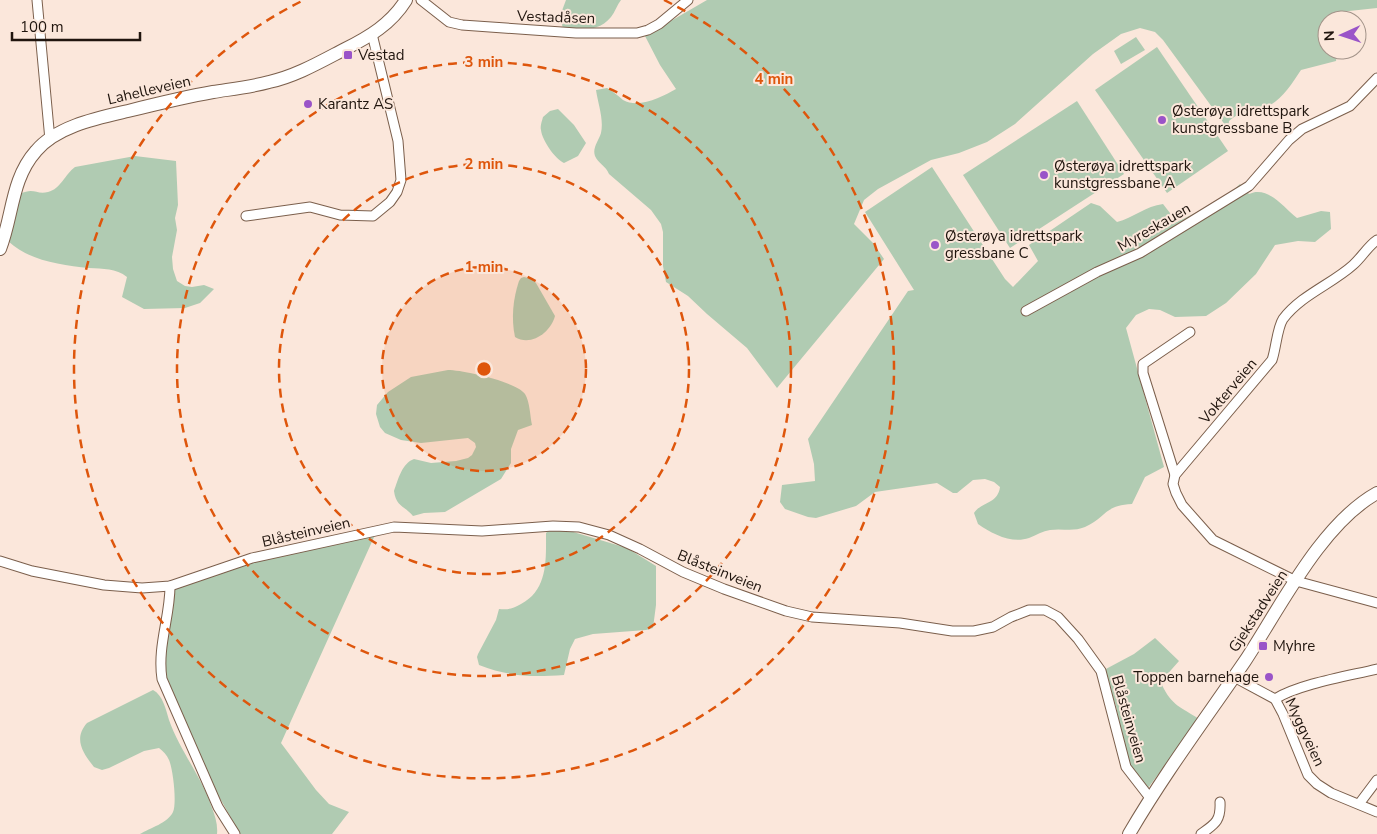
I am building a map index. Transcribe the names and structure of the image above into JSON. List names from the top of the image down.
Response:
{
  "streets": {
    "street": [
      "Vestadåsen",
      "Lahelleveien",
      "Myreskauen",
      "Vokterveien",
      "Blåsteinveien",
      "Gjekstadveien",
      "Myggveien"
    ]
  },
  "crossings": [
    ["Blåsteinveien", "Gjekstadveien"],
    ["Gjekstadveien", "Myggveien"]
  ],
  "places": {
    "transit": ["Vestad", "Myhre"],
    "other": [
      "Karantz AS",
      "Østerøya idrettspark kunstgressbane B",
      "Østerøya idrettspark kunstgressbane A",
      "Østerøya idrettspark gressbane C",
      "Toppen barnehage"
    ]
  },
  "scale_bar": "100 m",
  "north": "left",
  "rings": [
    "3 min",
    "4 min",
    "2 min",
    "1 min"
  ]
}
